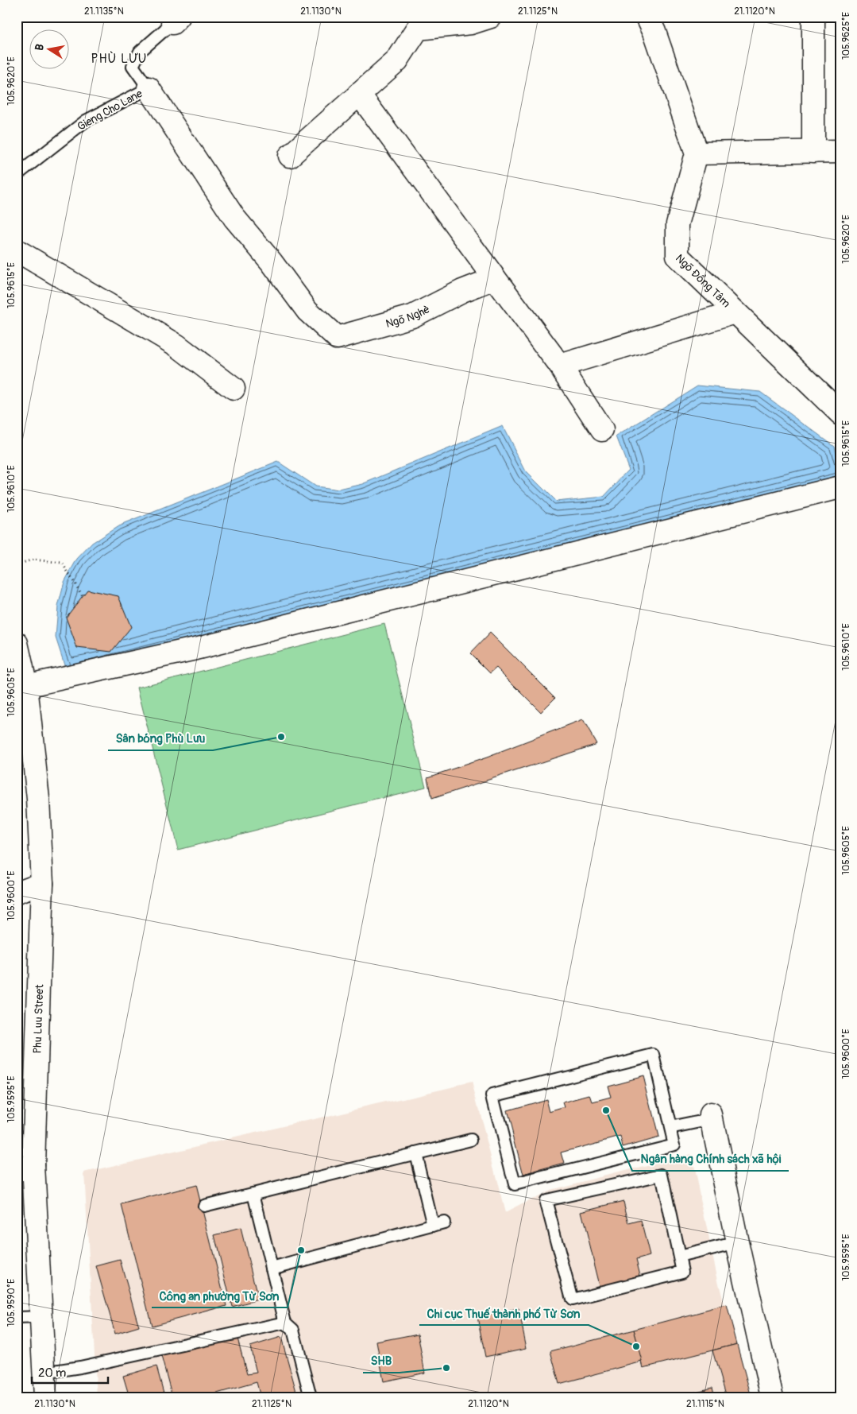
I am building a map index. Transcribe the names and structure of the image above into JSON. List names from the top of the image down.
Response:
{
  "streets": {
    "street": ["Ngõ Đồng Tâm", "Ngõ Nghè", "Phu Luu Street"],
    "lane": ["Gieng Cho Lane"]
  },
  "crossings": [
    ["Gieng Cho Lane", "Ngõ Nghè"]
  ],
  "districts": ["PHÙ LƯU"],
  "places": [
    "Sân bóng Phù Lưu",
    "Ngân hàng Chính sách xã hội",
    "Công an phường Từ Sơn",
    "Chi cục Thuế thành phố Từ Sơn",
    "SHB"
  ],
  "scale_bar": "20 m",
  "north": "left",
  "coordinates": [
    "21.1135°N",
    "21.1130°N",
    "21.1125°N",
    "21.1120°N",
    "105.9625°E",
    "105.9620°E",
    "105.9615°E",
    "105.9610°E",
    "105.9605°E",
    "105.9600°E",
    "105.9595°E",
    "105.9590°E",
    "21.1115°N"
  ]
}
